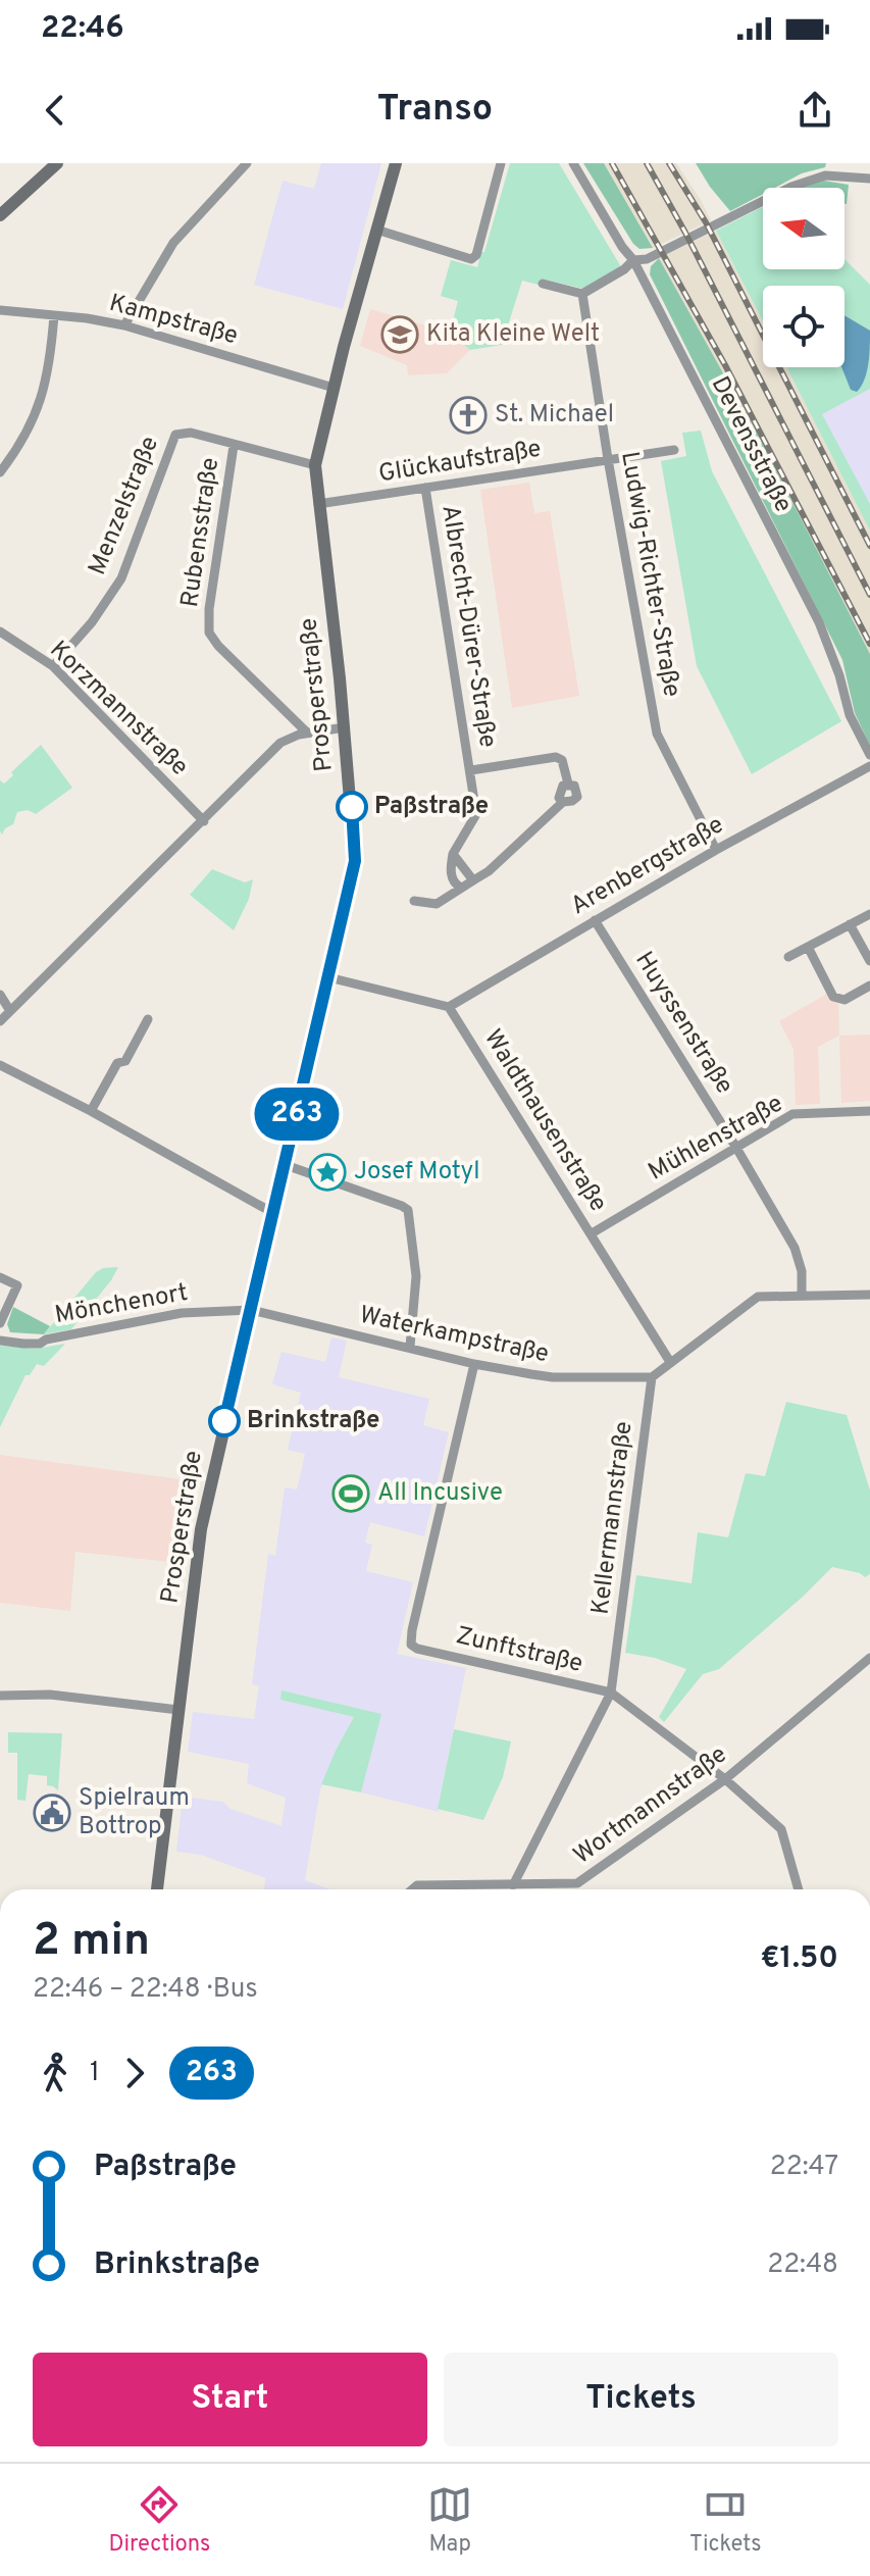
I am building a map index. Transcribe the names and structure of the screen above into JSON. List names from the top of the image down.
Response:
{
  "streets": {
    "main road": ["Prosperstraße"],
    "street": [
      "Kampstraße",
      "Devensstraße",
      "Glückaufstraße",
      "Menzelstraße",
      "Rubensstraße",
      "Ludwig-Richter-Straße",
      "Albrecht-Dürer-Straße",
      "Korzmannstraße",
      "Arenbergstraße",
      "Huyssenstraße",
      "Waldthausenstraße",
      "Mühlenstraße",
      "Mönchenort",
      "Waterkampstraße",
      "Kellermannstraße",
      "Zunftstraße",
      "Wortmannstraße"
    ]
  },
  "crossings": [
    ["Kampstraße", "Prosperstraße"],
    ["Glückaufstraße", "Ludwig-Richter-Straße"],
    ["Glückaufstraße", "Albrecht-Dürer-Straße"],
    ["Glückaufstraße", "Prosperstraße"],
    ["Menzelstraße", "Rubensstraße"],
    ["Menzelstraße", "Prosperstraße"],
    ["Menzelstraße", "Korzmannstraße"],
    ["Ludwig-Richter-Straße", "Arenbergstraße"],
    ["Prosperstraße", "Mönchenort"],
    ["Prosperstraße", "Waterkampstraße"],
    ["Arenbergstraße", "Huyssenstraße"],
    ["Arenbergstraße", "Waldthausenstraße"],
    ["Huyssenstraße", "Mühlenstraße"],
    ["Waldthausenstraße", "Mühlenstraße"],
    ["Mönchenort", "Waterkampstraße"],
    ["Waterkampstraße", "Kellermannstraße"],
    ["Waterkampstraße", "Zunftstraße"],
    ["Kellermannstraße", "Zunftstraße"],
    ["Kellermannstraße", "Wortmannstraße"]
  ],
  "places": {
    "school or university": ["Kita Kleine Welt"],
    "church": ["St. Michael"],
    "other": ["Paßstraße", "Brinkstraße"],
    "place": ["Josef Motyl"],
    "sports": ["All Incusive"],
    "public building": ["Spielraum Bottrop"]
  },
  "lines": ["bus line 263"],
  "north": "left",
  "page": {
    "status": "22:46",
    "header": "Transo",
    "on_map": "263",
    "heading": ["2 min", "22:46 – 22:48 · Bus", "€1.50"],
    "legs": ["1", "263"],
    "list": [
      {
        "name": "Paßstraße",
        "value": "22:47"
      },
      {
        "name": "Brinkstraße",
        "value": "22:48"
      }
    ],
    "buttons": ["Start", "Tickets"],
    "tabs": ["Directions", "Map", "Tickets"]
  }
}
